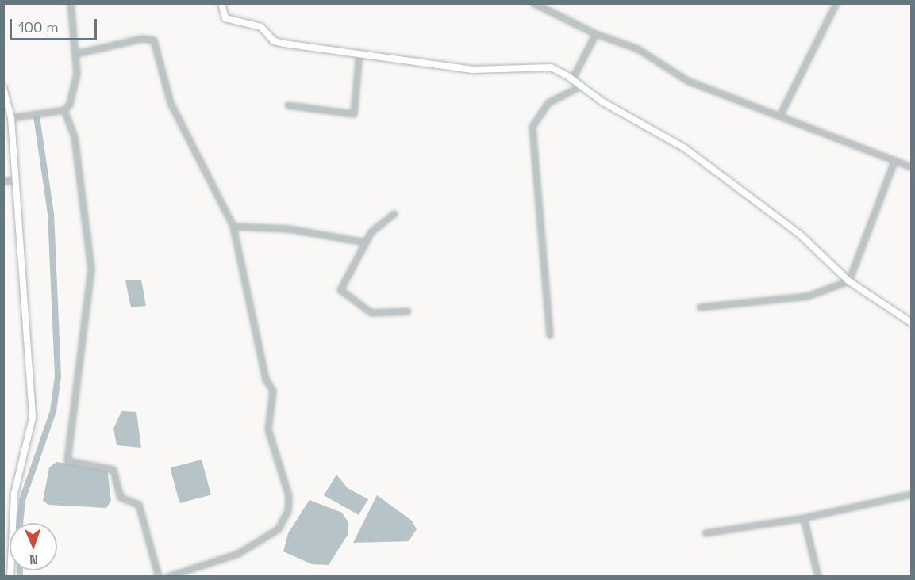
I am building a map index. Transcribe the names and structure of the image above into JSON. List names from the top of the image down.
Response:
{
  "scale_bar": "100 m",
  "north": "bottom"
}
